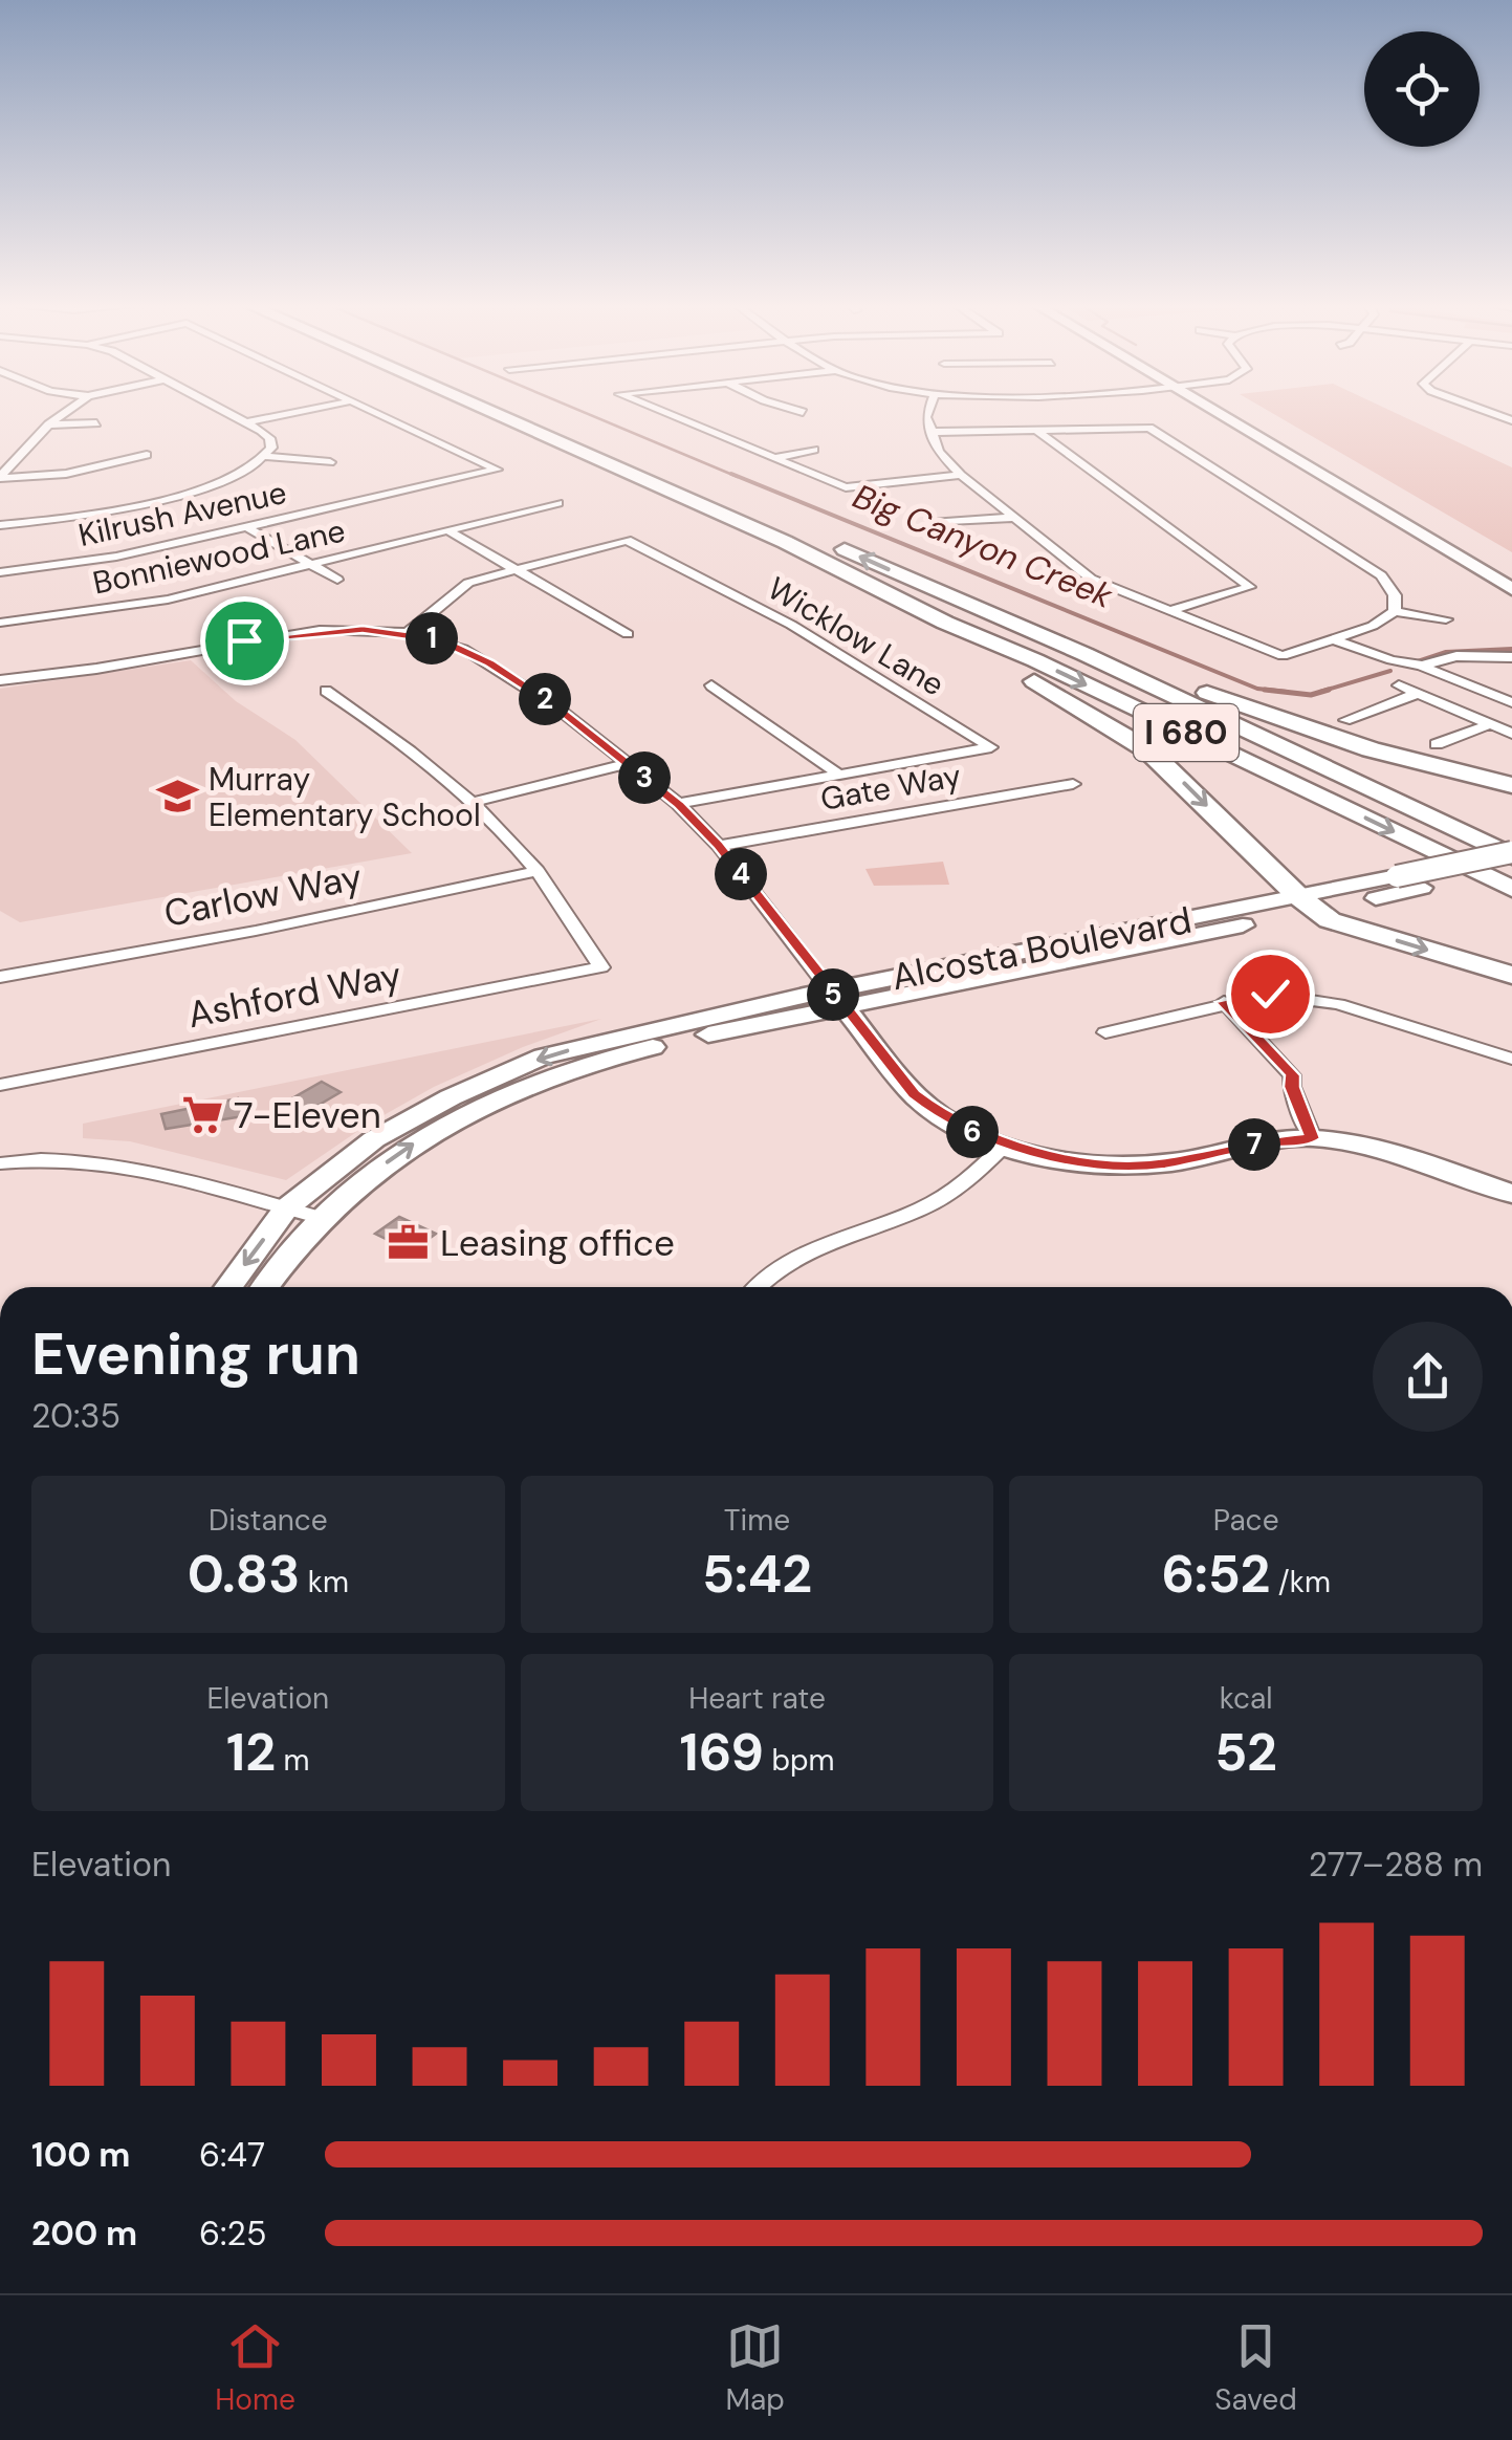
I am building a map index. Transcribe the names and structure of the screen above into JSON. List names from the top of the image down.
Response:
{
  "streets": {
    "highway": ["I 680"],
    "main road": ["Alcosta Boulevard"],
    "street": [
      "Kilrush Avenue",
      "Bonniewood Lane",
      "Wicklow Lane",
      "Gate Way",
      "Carlow Way",
      "Ashford Way"
    ]
  },
  "crossings": [
    ["I 680", "Alcosta Boulevard"],
    ["Carlow Way", "Ashford Way"]
  ],
  "water": ["Big Canyon Creek"],
  "places": {
    "school or university": ["Murray Elementary School"],
    "supermarket": ["7-Eleven"],
    "office": ["Leasing office"]
  },
  "page": {
    "pins": [
      "1",
      "2",
      "3",
      "4",
      "5",
      "6",
      "7"
    ],
    "heading": ["Evening run", "20:35"],
    "stats": [
      ["Distance", "0.83 km"],
      ["Time", "5:42"],
      ["Pace", "6:52 /km"],
      ["Elevation", "12 m"],
      ["Heart rate", "169 bpm"],
      ["kcal", "52"]
    ],
    "chart": ["Elevation", "277–288 m"],
    "list": [
      {
        "name": "100 m",
        "note": "6:47"
      },
      {
        "name": "200 m",
        "note": "6:25"
      }
    ],
    "tabs": ["Home", "Map", "Saved"]
  }
}
